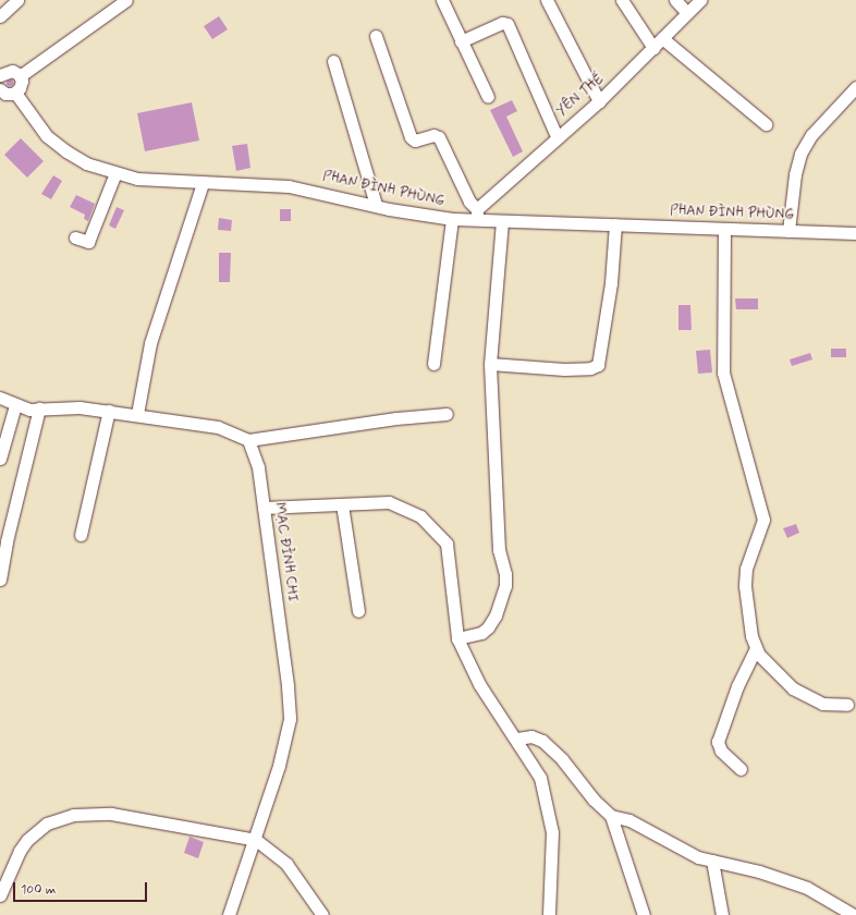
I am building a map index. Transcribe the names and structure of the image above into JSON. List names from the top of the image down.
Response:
{
  "streets": {
    "street": ["YÊN THẾ", "PHAN ĐÌNH PHÙNG", "MẠC ĐỈNH CHI"]
  },
  "crossings": [
    ["YÊN THẾ", "PHAN ĐÌNH PHÙNG"]
  ],
  "scale_bar": "100 m"
}
